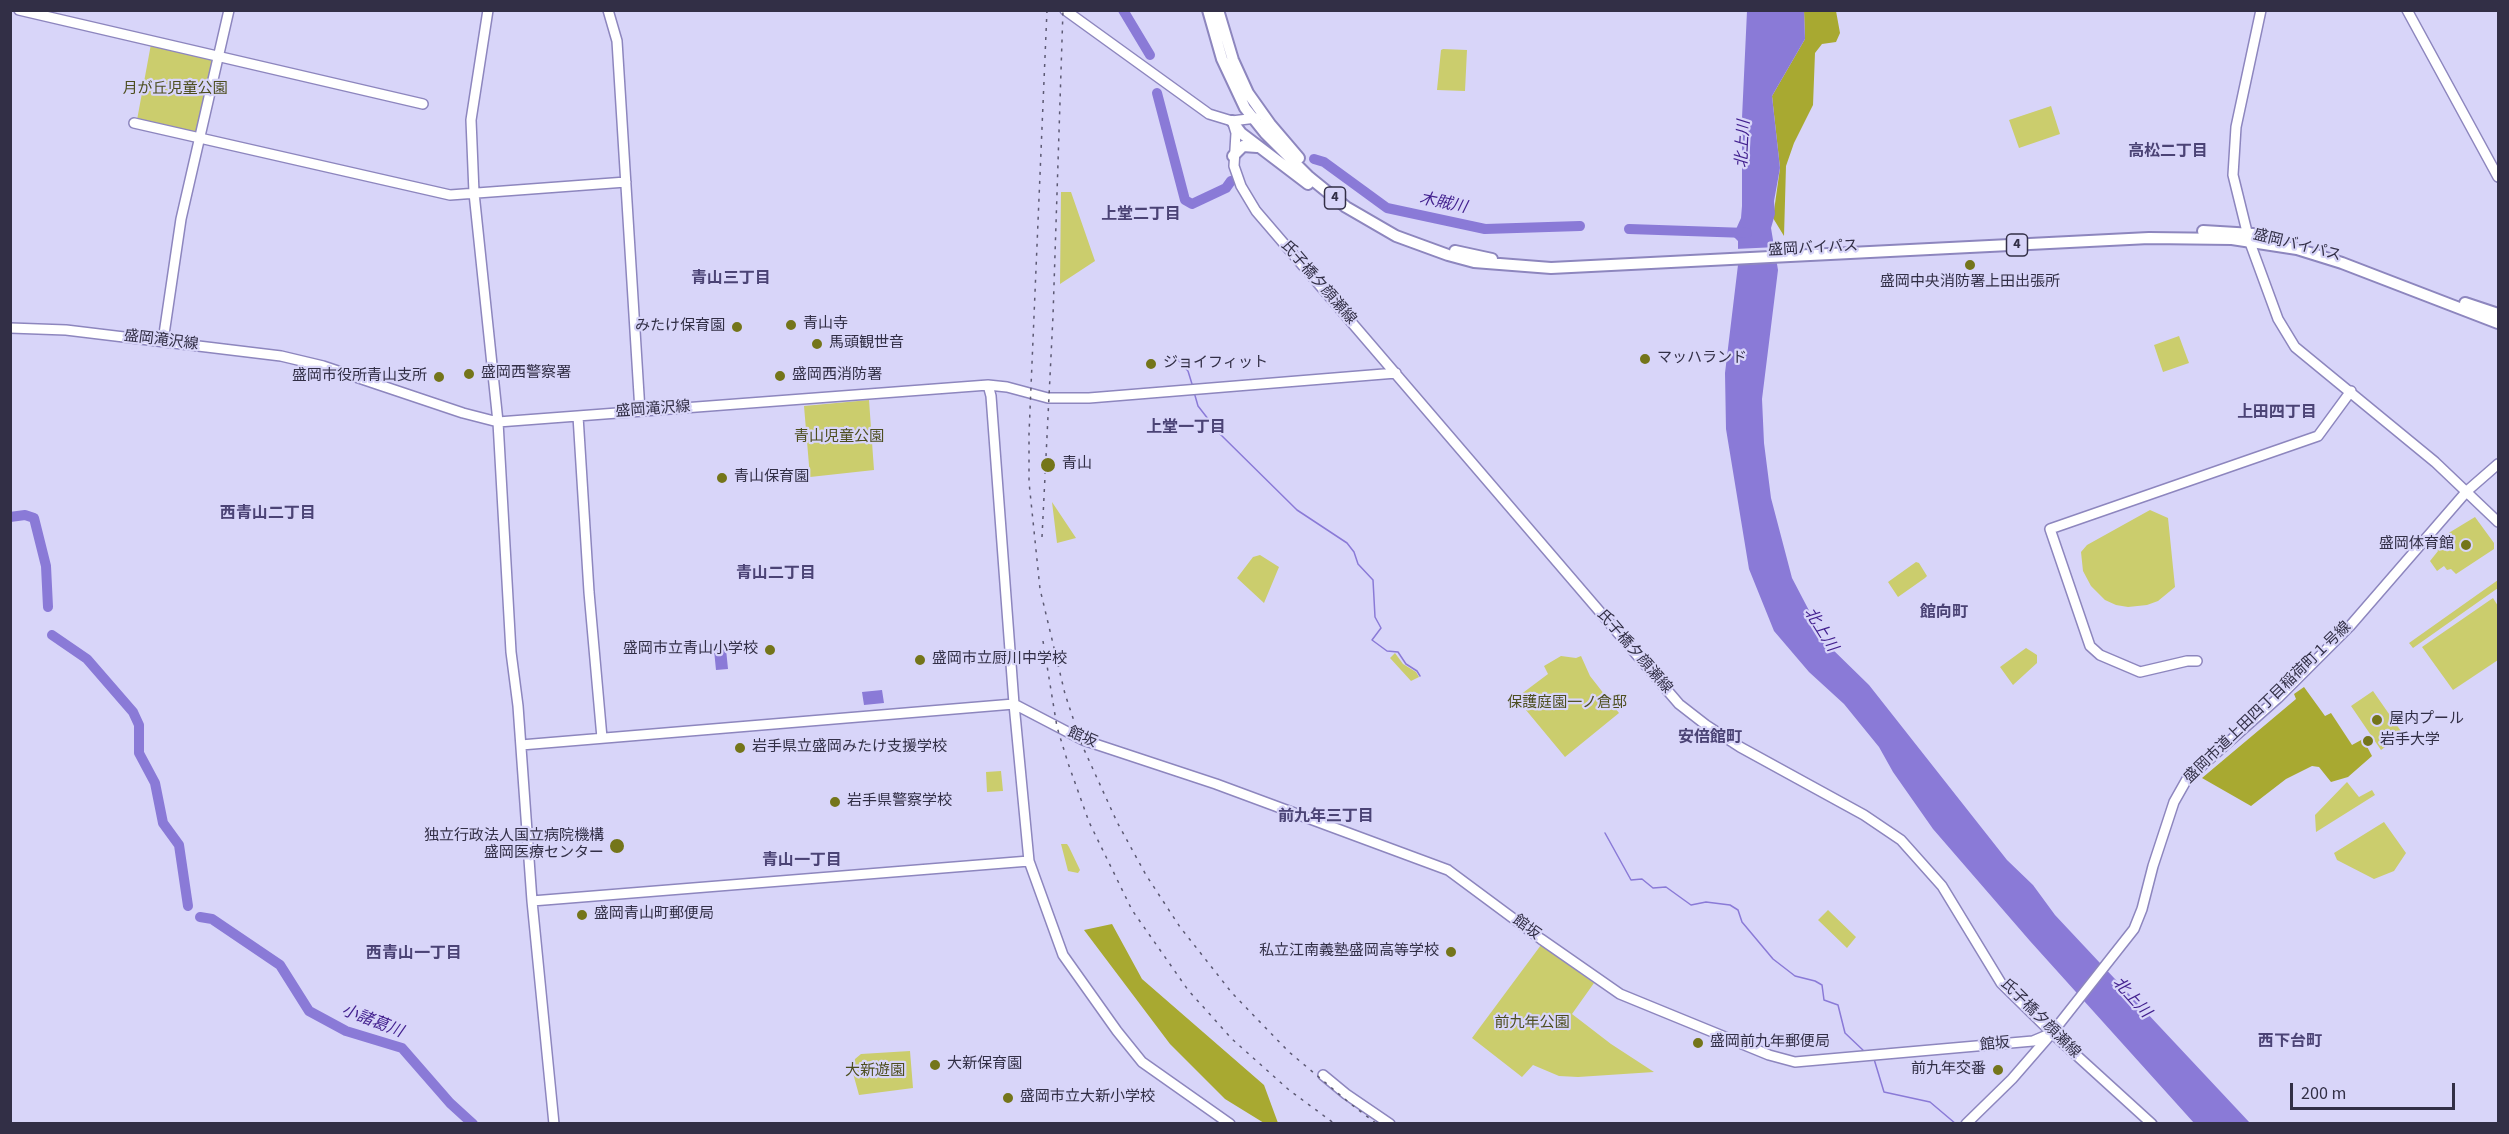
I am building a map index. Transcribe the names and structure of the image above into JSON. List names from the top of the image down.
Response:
{
  "streets": {
    "highway": ["4", "盛岡バイパス"],
    "street": [
      "氏子橋夕顔瀬線",
      "盛岡滝沢線",
      "盛岡市道上田四丁目稲荷町１号線",
      "館坂"
    ]
  },
  "crossings": [
    ["氏子橋夕顔瀬線", "盛岡滝沢線"],
    ["氏子橋夕顔瀬線", "盛岡市道上田四丁目稲荷町１号線"],
    ["氏子橋夕顔瀬線", "館坂"],
    ["盛岡市道上田四丁目稲荷町１号線", "館坂"]
  ],
  "districts": [
    "高松二丁目",
    "上堂二丁目",
    "青山三丁目",
    "上田四丁目",
    "上堂一丁目",
    "西青山二丁目",
    "青山二丁目",
    "館向町",
    "安倍館町",
    "前九年三丁目",
    "青山一丁目",
    "西青山一丁目",
    "西下台町"
  ],
  "water": ["北上川", "木賊川", "小諸葛川"],
  "parks": [
    "月が丘児童公園",
    "青山児童公園",
    "保護庭園一ノ倉邸",
    "前九年公園",
    "大新遊園"
  ],
  "places": [
    "盛岡中央消防署上田出張所",
    "青山寺",
    "みたけ保育園",
    "馬頭観世音",
    "マッハランド",
    "ジョイフィット",
    "盛岡西警察署",
    "盛岡西消防署",
    "盛岡市役所青山支所",
    "青山",
    "青山保育園",
    "盛岡体育館",
    "盛岡市立青山小学校",
    "盛岡市立厨川中学校",
    "屋内プール",
    "岩手大学",
    "岩手県立盛岡みたけ支援学校",
    "岩手県警察学校",
    "独立行政法人国立病院機構 盛岡医療センター",
    "盛岡青山町郵便局",
    "私立江南義塾盛岡高等学校",
    "盛岡前九年郵便局",
    "大新保育園",
    "前九年交番",
    "盛岡市立大新小学校"
  ],
  "scale_bar": "200 m"
}
